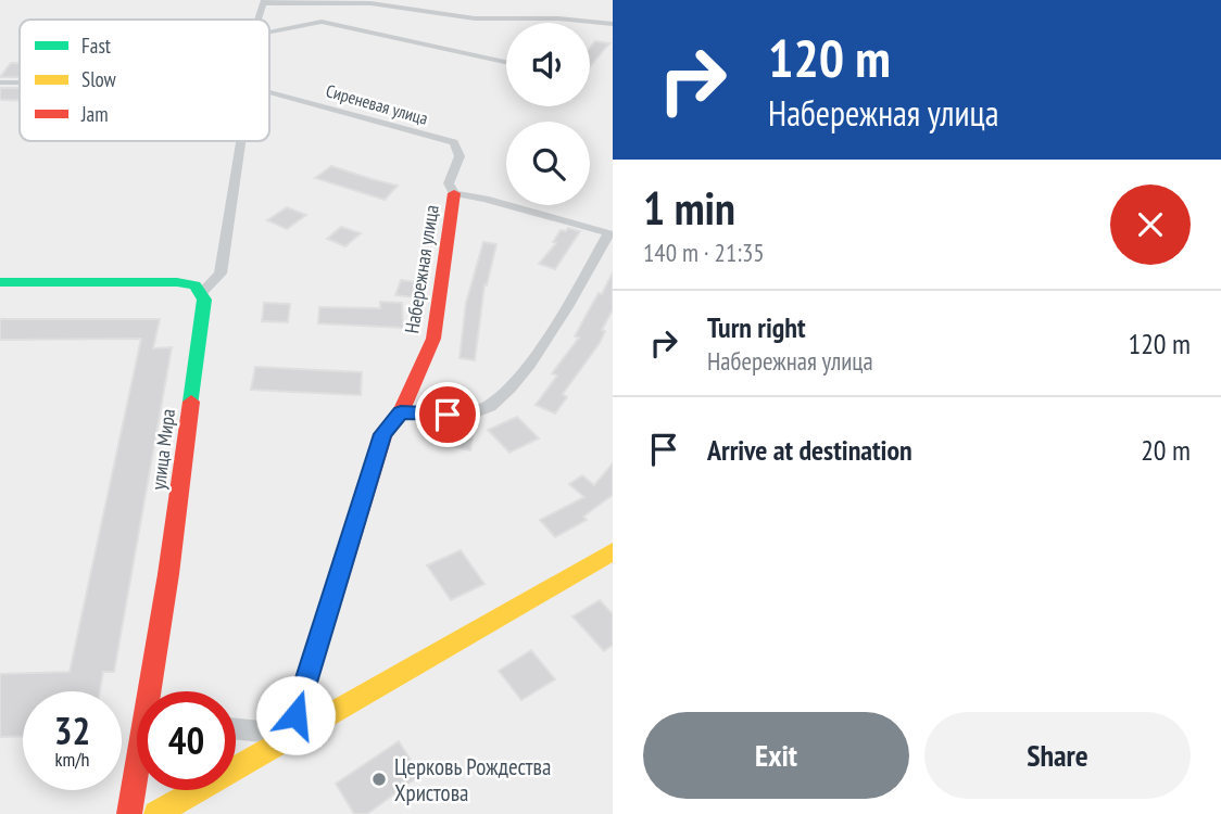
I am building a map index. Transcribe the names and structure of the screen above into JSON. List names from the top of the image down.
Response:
{
  "streets": {
    "street": ["Сиреневая улица", "Набережная улица", "улица Мира"]
  },
  "crossings": [
    ["Сиреневая улица", "Набережная улица"]
  ],
  "places": ["Церковь Рождества Христова"],
  "legend": ["Fast", "Slow", "Jam"],
  "page": {
    "turn": ["120 m", "Набережная улица"],
    "heading": ["1 min", "140 m · 21:35"],
    "list": [
      {
        "name": "Turn right",
        "note": "Набережная улица",
        "value": "120 m"
      },
      {
        "name": "Arrive at destination",
        "value": "20 m"
      }
    ],
    "speed": "32 km/h",
    "limit": "40",
    "buttons": ["Exit", "Share"]
  }
}
